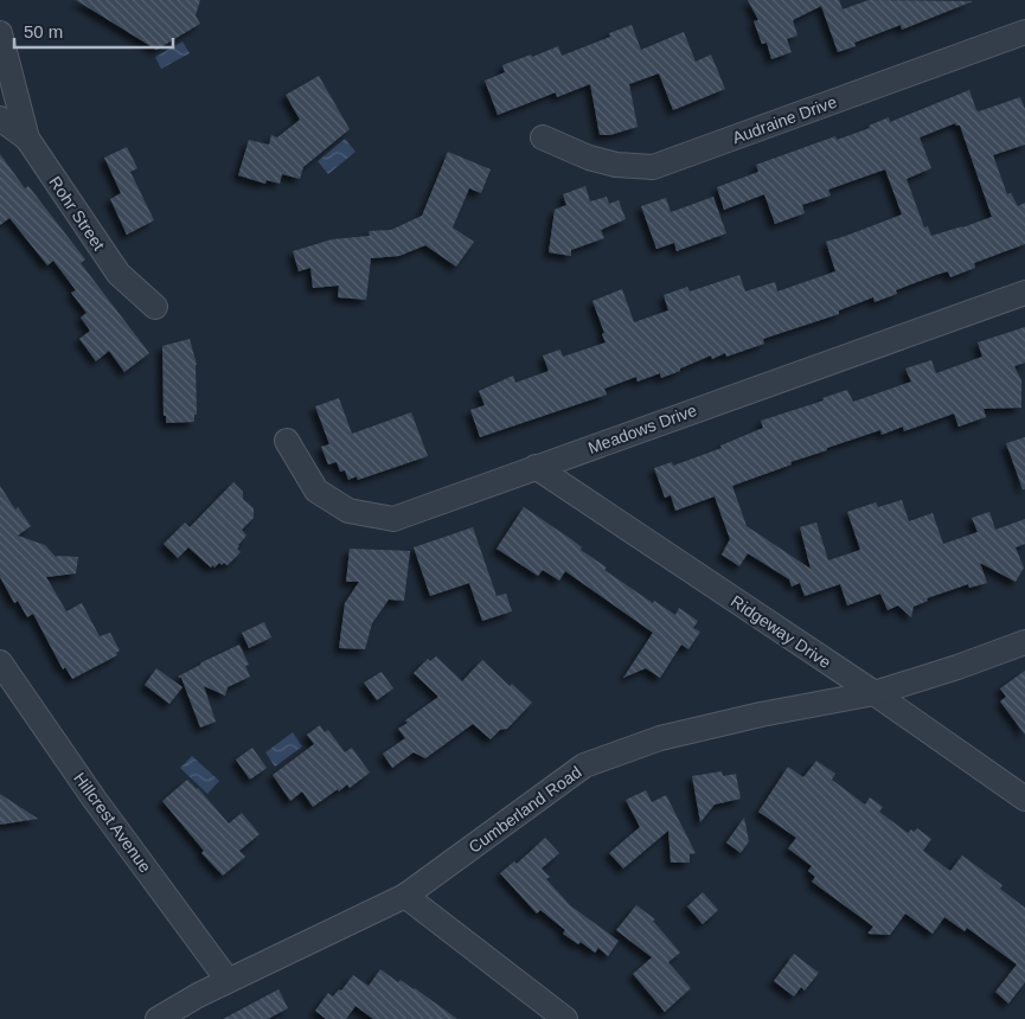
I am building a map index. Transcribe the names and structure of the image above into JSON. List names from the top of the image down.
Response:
{
  "streets": {
    "street": [
      "Audraine Drive",
      "Rohr Street",
      "Meadows Drive",
      "Ridgeway Drive",
      "Cumberland Road",
      "Hillcrest Avenue"
    ]
  },
  "crossings": [
    ["Meadows Drive", "Ridgeway Drive"],
    ["Ridgeway Drive", "Cumberland Road"],
    ["Cumberland Road", "Hillcrest Avenue"]
  ],
  "scale_bar": "50 m"
}
